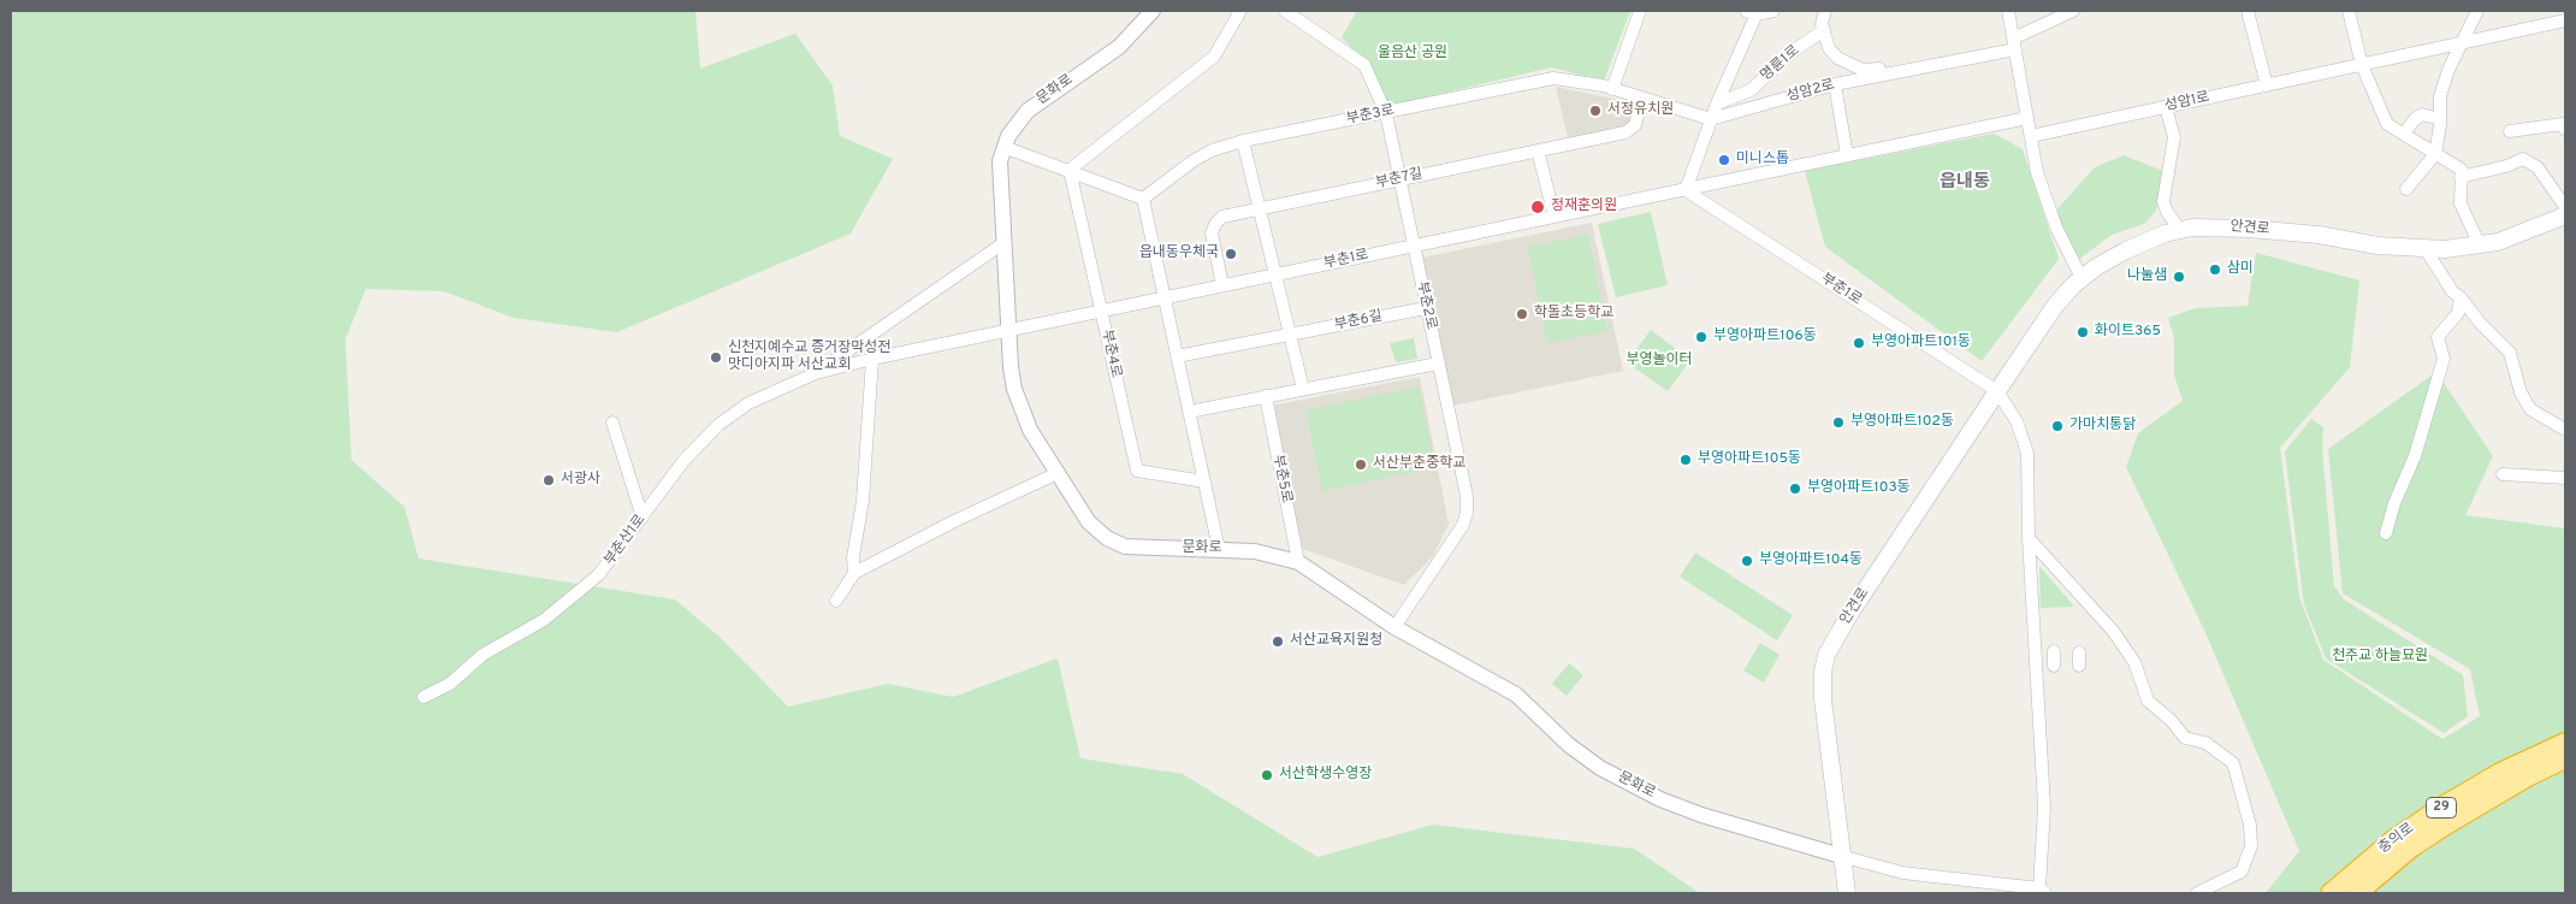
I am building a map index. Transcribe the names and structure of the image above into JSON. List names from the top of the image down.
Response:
{
  "streets": {
    "highway": ["29", "충의로"],
    "main road": ["안견로"],
    "street": [
      "명륜1로",
      "문화로",
      "성암2로",
      "성암1로",
      "부춘3로",
      "부춘7길",
      "부춘1로",
      "부춘2로",
      "부춘6길",
      "부춘4로",
      "부춘5로",
      "부춘산1로"
    ]
  },
  "crossings": [
    ["명륜1로", "성암2로"],
    ["문화로", "안견로"],
    ["문화로", "부춘1로"],
    ["문화로", "부춘2로"],
    ["문화로", "부춘5로"],
    ["문화로", "부춘산1로"],
    ["성암2로", "부춘3로"],
    ["부춘3로", "부춘7길"],
    ["부춘3로", "부춘2로"],
    ["부춘7길", "부춘1로"],
    ["부춘7길", "부춘2로"],
    ["안견로", "부춘1로"],
    ["부춘1로", "부춘2로"],
    ["부춘1로", "부춘4로"],
    ["부춘1로", "부춘산1로"],
    ["부춘2로", "부춘6길"]
  ],
  "districts": ["읍내동"],
  "parks": ["울음산 공원", "부영놀이터", "천주교 하늘묘원"],
  "places": [
    "서정유치원",
    "미니스톱",
    "정재훈의원",
    "읍내동우체국",
    "삼미",
    "나눌샘",
    "학돌초등학교",
    "화이트365",
    "부영아파트106동",
    "부영아파트101동",
    "신천지예수교 증거장막성전 맛디아지파 서산교회",
    "부영아파트102동",
    "가마치통닭",
    "부영아파트105동",
    "서산부춘중학교",
    "서광사",
    "부영아파트103동",
    "부영아파트104동",
    "서산교육지원청",
    "서산학생수영장"
  ]
}
